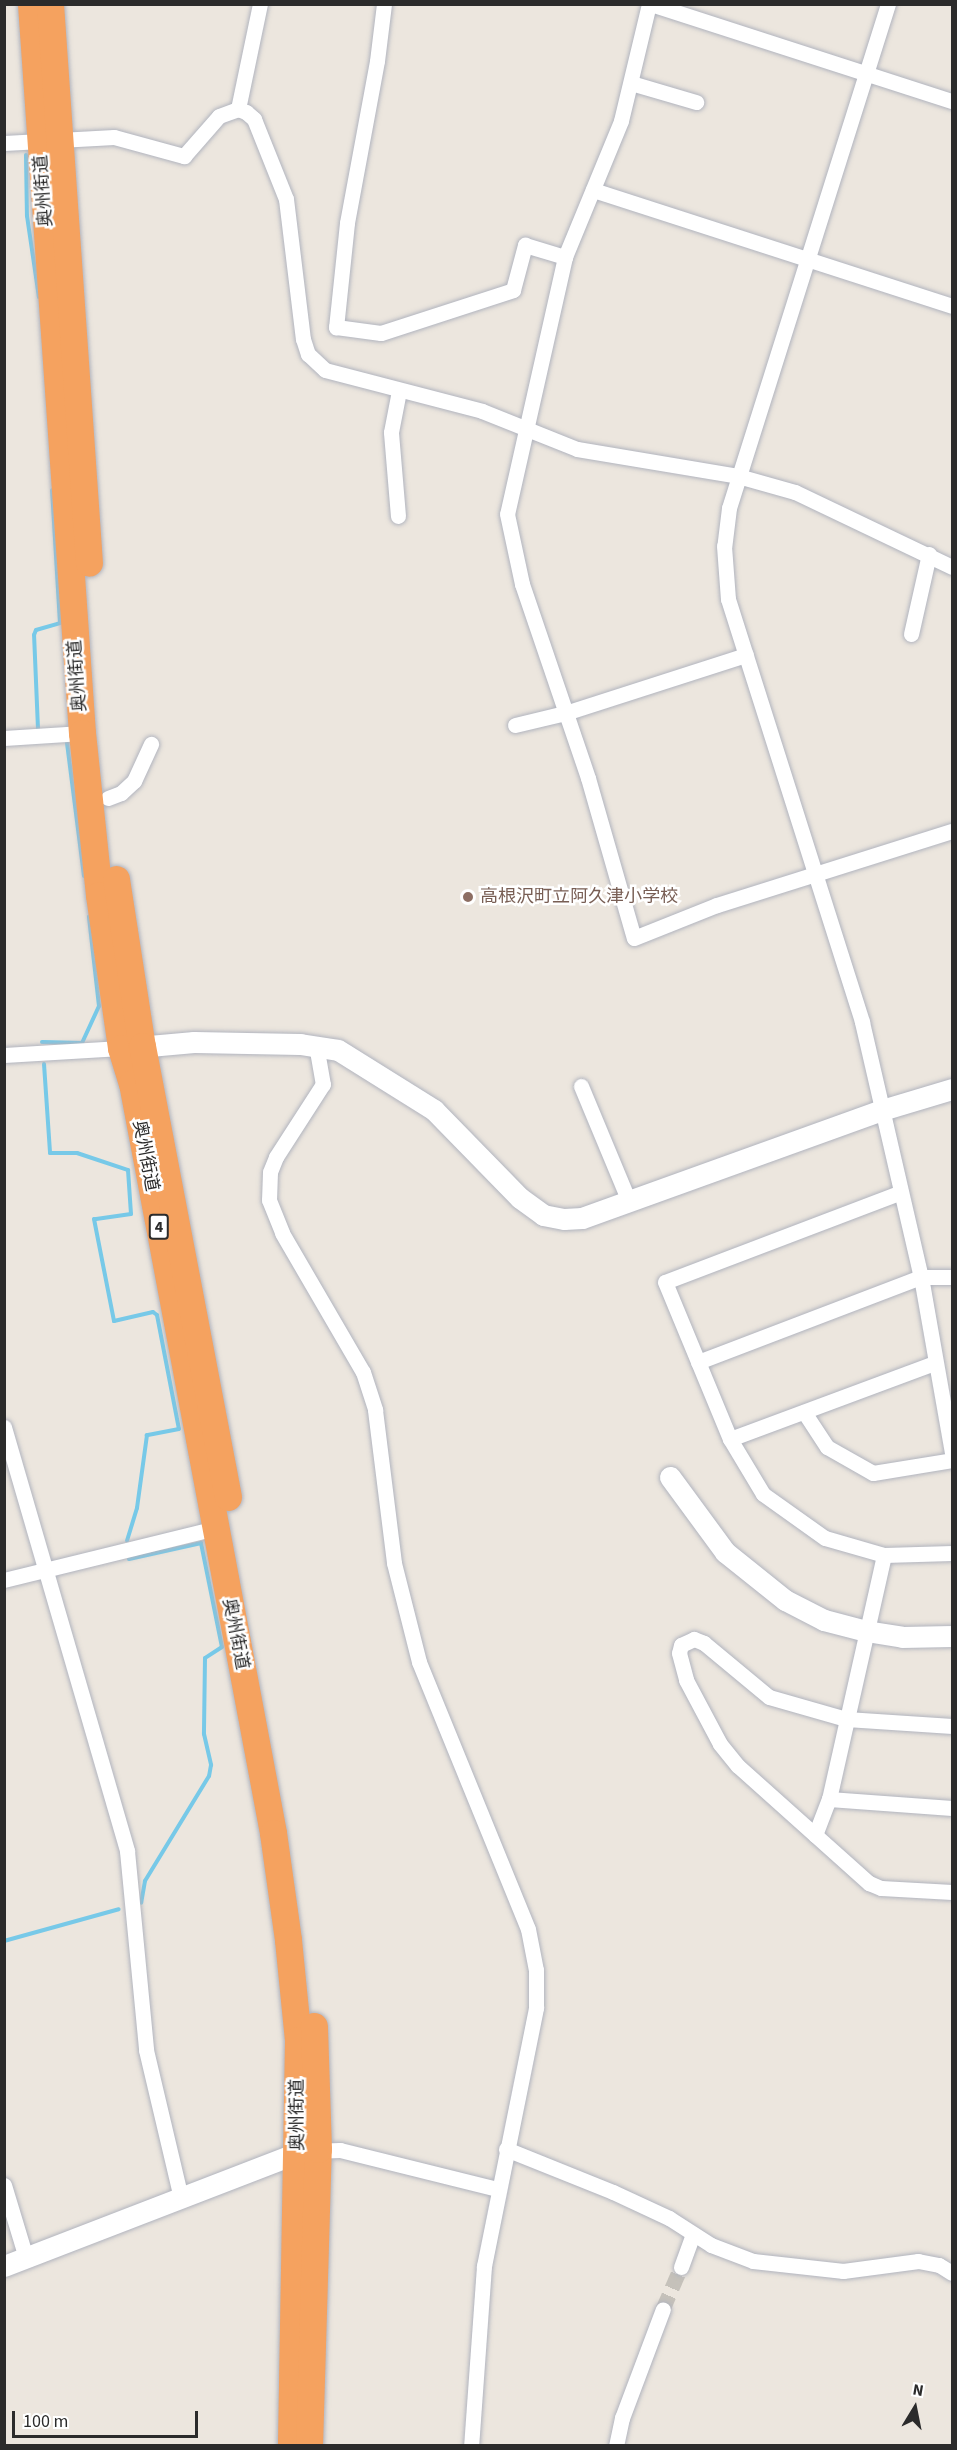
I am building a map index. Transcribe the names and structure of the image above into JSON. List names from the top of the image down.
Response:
{
  "streets": {
    "highway": ["奥州街道", "4"]
  },
  "places": ["高根沢町立阿久津小学校"],
  "scale_bar": "100 m",
  "north": "top"
}
